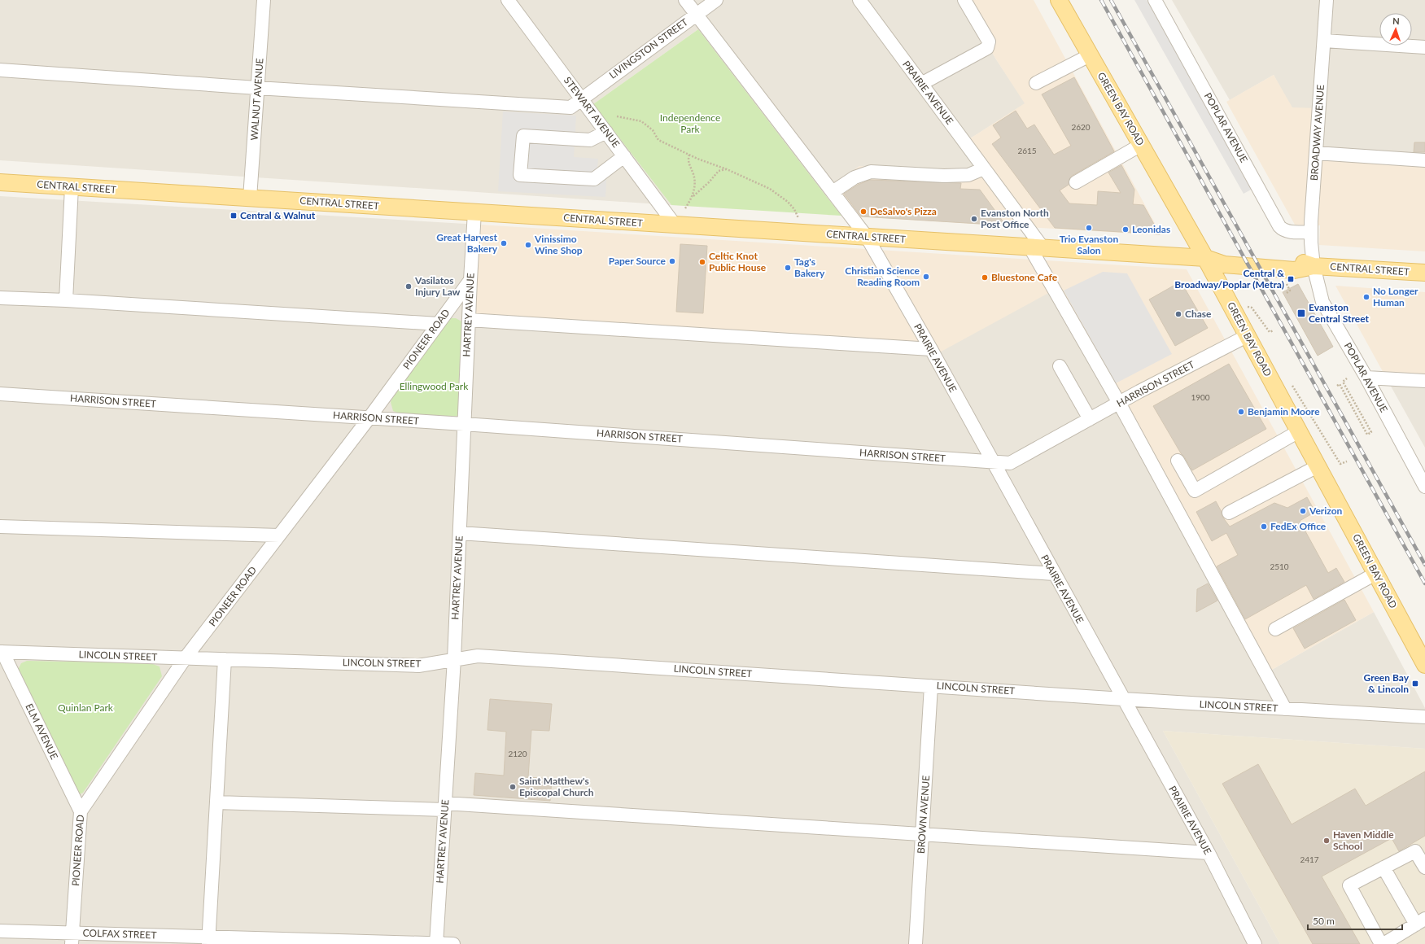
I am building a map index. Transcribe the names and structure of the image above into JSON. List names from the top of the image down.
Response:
{
  "streets": {
    "main road": ["GREEN BAY ROAD", "CENTRAL STREET"],
    "street": [
      "LIVINGSTON STREET",
      "PRAIRIE AVENUE",
      "WALNUT AVENUE",
      "STEWART AVENUE",
      "POPLAR AVENUE",
      "BROADWAY AVENUE",
      "HARTREY AVENUE",
      "PIONEER ROAD",
      "HARRISON STREET",
      "LINCOLN STREET",
      "ELM AVENUE",
      "BROWN AVENUE",
      "COLFAX STREET"
    ]
  },
  "crossings": [
    ["LIVINGSTON STREET", "PRAIRIE AVENUE"],
    ["LIVINGSTON STREET", "WALNUT AVENUE"],
    ["LIVINGSTON STREET", "STEWART AVENUE"],
    ["PRAIRIE AVENUE", "CENTRAL STREET"],
    ["PRAIRIE AVENUE", "HARRISON STREET"],
    ["PRAIRIE AVENUE", "LINCOLN STREET"],
    ["WALNUT AVENUE", "CENTRAL STREET"],
    ["GREEN BAY ROAD", "CENTRAL STREET"],
    ["GREEN BAY ROAD", "HARRISON STREET"],
    ["STEWART AVENUE", "CENTRAL STREET"],
    ["POPLAR AVENUE", "BROADWAY AVENUE"],
    ["POPLAR AVENUE", "CENTRAL STREET"],
    ["BROADWAY AVENUE", "CENTRAL STREET"],
    ["CENTRAL STREET", "HARTREY AVENUE"],
    ["HARTREY AVENUE", "PIONEER ROAD"],
    ["HARTREY AVENUE", "HARRISON STREET"],
    ["HARTREY AVENUE", "LINCOLN STREET"],
    ["HARTREY AVENUE", "COLFAX STREET"],
    ["PIONEER ROAD", "HARRISON STREET"],
    ["PIONEER ROAD", "LINCOLN STREET"],
    ["PIONEER ROAD", "ELM AVENUE"],
    ["PIONEER ROAD", "COLFAX STREET"],
    ["LINCOLN STREET", "ELM AVENUE"],
    ["LINCOLN STREET", "BROWN AVENUE"]
  ],
  "parks": ["Independence Park", "Ellingwood Park", "Quinlan Park"],
  "places": {
    "other": [
      "DeSalvo's Pizza",
      "Evanston North Post Office",
      "Trio Evanston Salon",
      "Leonidas",
      "Great Harvest Bakery",
      "Vinissimo Wine Shop",
      "Paper Source",
      "Celtic Knot Public House",
      "Tag's Bakery",
      "Christian Science Reading Room",
      "Bluestone Cafe",
      "Vasilatos Injury Law",
      "No Longer Human",
      "Chase",
      "Benjamin Moore",
      "Verizon",
      "FedEx Office",
      "Saint Matthew's Episcopal Church",
      "Haven Middle School"
    ],
    "transit": [
      "Central & Walnut",
      "Central & Broadway/Poplar (Metra)",
      "Evanston Central Street",
      "Green Bay & Lincoln"
    ]
  },
  "house_numbers": [
    "2620",
    "2615",
    "1900",
    "2510",
    "2120",
    "2417"
  ],
  "scale_bar": "50 m",
  "north": "top"
}
